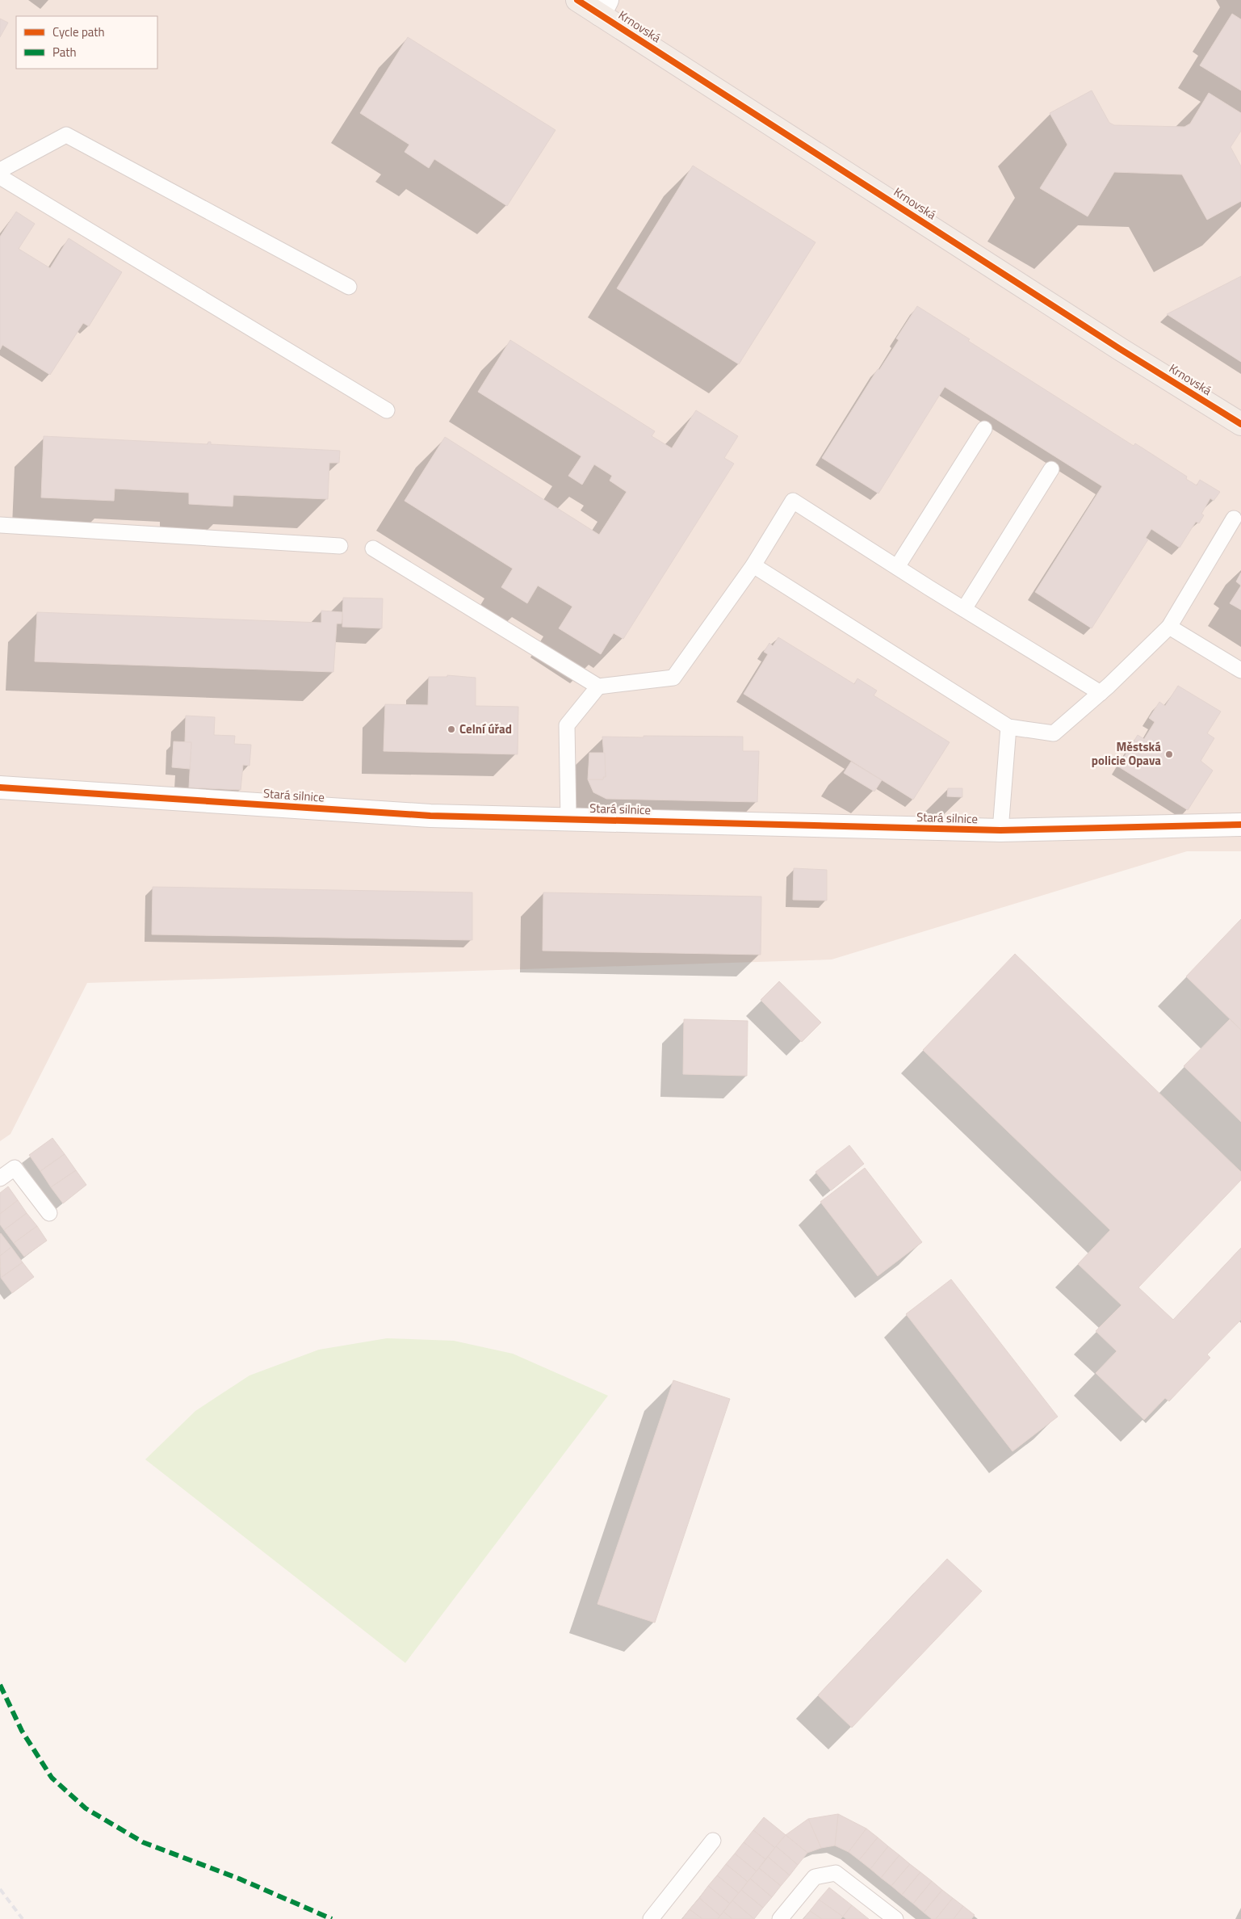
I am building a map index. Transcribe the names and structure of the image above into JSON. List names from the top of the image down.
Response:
{
  "streets": {
    "main road": ["Krnovská"],
    "street": ["Stará silnice"]
  },
  "places": ["Celní úřad", "Městská policie Opava"],
  "legend": ["Cycle path", "Path"]
}
